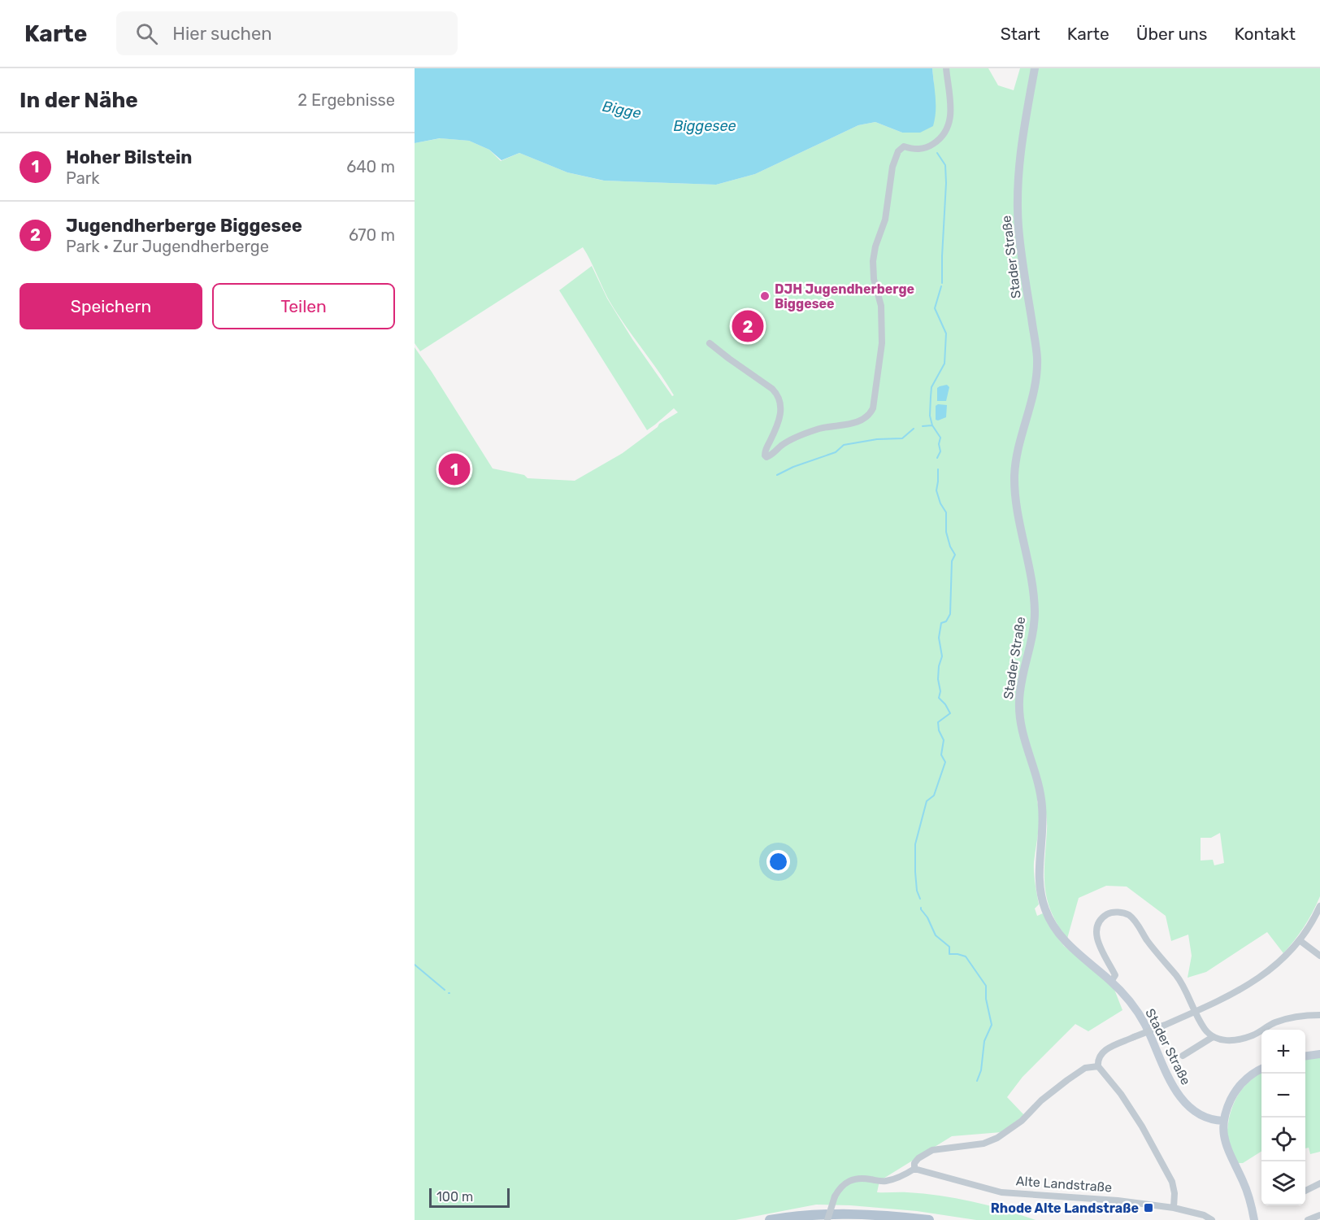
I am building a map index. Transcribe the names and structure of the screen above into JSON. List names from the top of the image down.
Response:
{
  "streets": {
    "street": ["Stader Straße", "Alte Landstraße"]
  },
  "water": ["Bigge", "Biggesee"],
  "places": {
    "other": ["DJH Jugendherberge Biggesee"],
    "transit": ["Rhode Alte Landstraße"]
  },
  "scale_bar": "100 m",
  "page": {
    "header": "Karte",
    "search": "Hier suchen",
    "nav": [
      "Start",
      "Karte",
      "Über uns",
      "Kontakt"
    ],
    "heading": ["In der Nähe", "2 Ergebnisse"],
    "list": [
      {
        "mark": "1",
        "name": "Hoher Bilstein",
        "note": "Park",
        "value": "640 m"
      },
      {
        "mark": "2",
        "name": "Jugendherberge Biggesee",
        "note": "Park · Zur Jugendherberge",
        "value": "670 m"
      }
    ],
    "buttons": ["Speichern", "Teilen"],
    "pins": ["2", "1"],
    "map_buttons": ["+", "−"],
    "scale": "100 m"
  }
}
